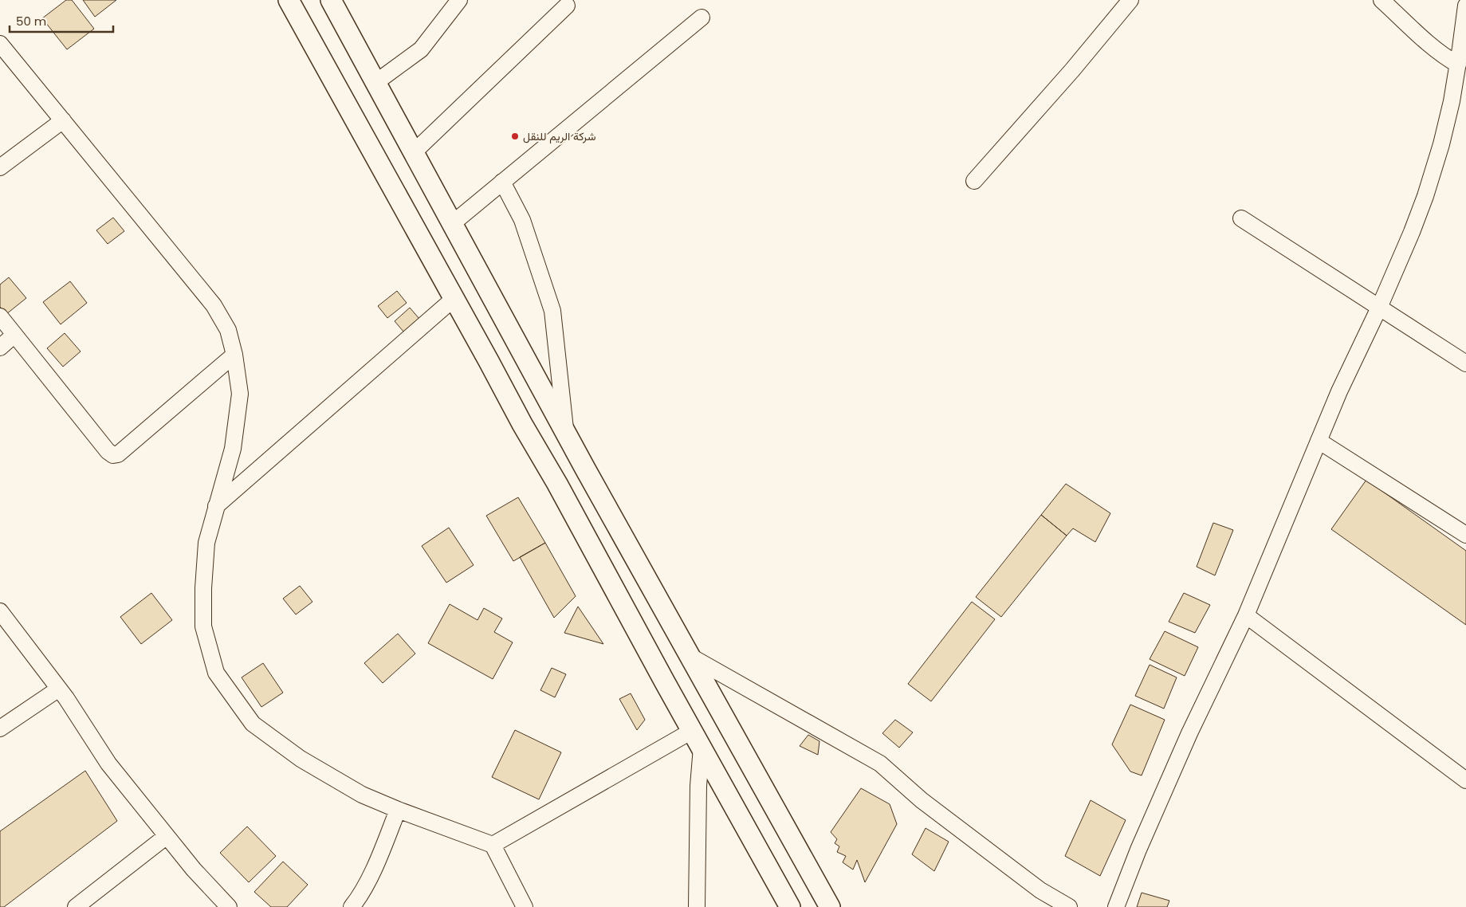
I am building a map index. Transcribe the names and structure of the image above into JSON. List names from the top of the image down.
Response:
{
  "places": ["شركة الريم للنقل"],
  "scale_bar": "50 m"
}
